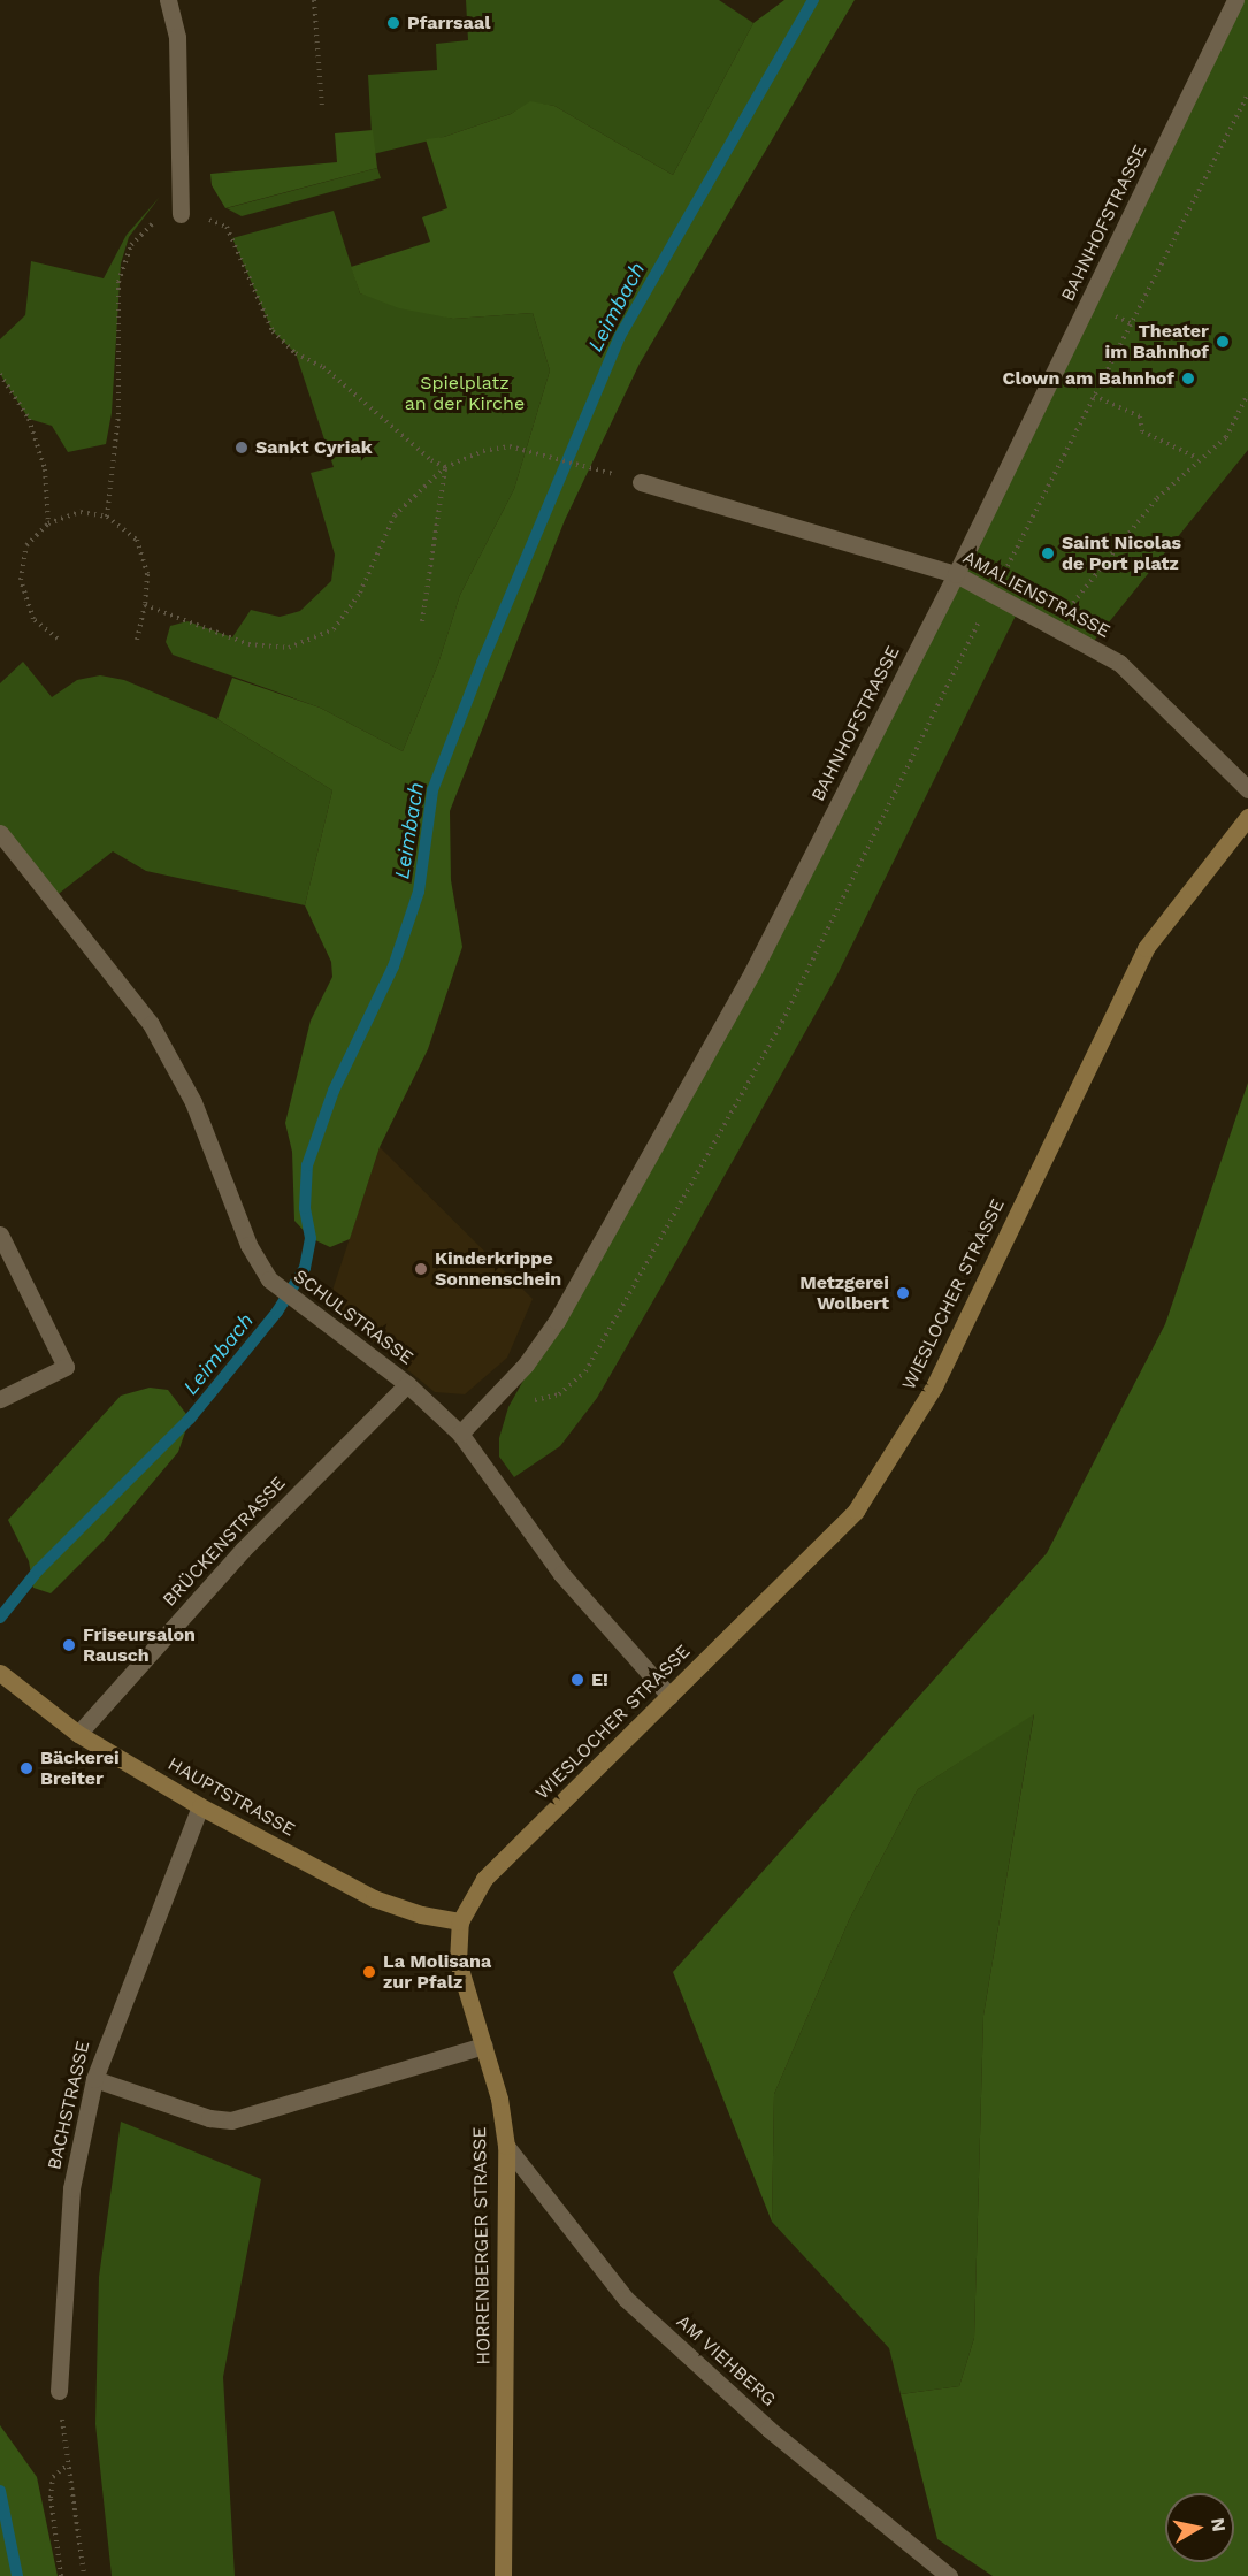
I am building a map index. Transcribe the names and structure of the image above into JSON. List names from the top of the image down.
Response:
{
  "streets": {
    "main road": ["WIESLOCHER STRASSE", "HAUPTSTRASSE", "HORRENBERGER STRASSE"],
    "street": [
      "BAHNHOFSTRASSE",
      "AMALIENSTRASSE",
      "SCHULSTRASSE",
      "BRÜCKENSTRASSE",
      "BACHSTRASSE",
      "AM VIEHBERG"
    ]
  },
  "crossings": [
    ["BAHNHOFSTRASSE", "AMALIENSTRASSE"],
    ["BAHNHOFSTRASSE", "SCHULSTRASSE"],
    ["WIESLOCHER STRASSE", "SCHULSTRASSE"],
    ["WIESLOCHER STRASSE", "HAUPTSTRASSE"],
    ["WIESLOCHER STRASSE", "HORRENBERGER STRASSE"],
    ["SCHULSTRASSE", "BRÜCKENSTRASSE"],
    ["BRÜCKENSTRASSE", "HAUPTSTRASSE"],
    ["HAUPTSTRASSE", "BACHSTRASSE"],
    ["HAUPTSTRASSE", "HORRENBERGER STRASSE"],
    ["HORRENBERGER STRASSE", "AM VIEHBERG"]
  ],
  "water": ["Leimbach"],
  "parks": ["Spielplatz an der Kirche"],
  "places": [
    "Pfarrsaal",
    "Theater im Bahnhof",
    "Clown am Bahnhof",
    "Sankt Cyriak",
    "Saint Nicolas de Port platz",
    "Kinderkrippe Sonnenschein",
    "Metzgerei Wolbert",
    "Friseursalon Rausch",
    "E!",
    "Bäckerei Breiter",
    "La Molisana zur Pfalz"
  ],
  "north": "right"
}
